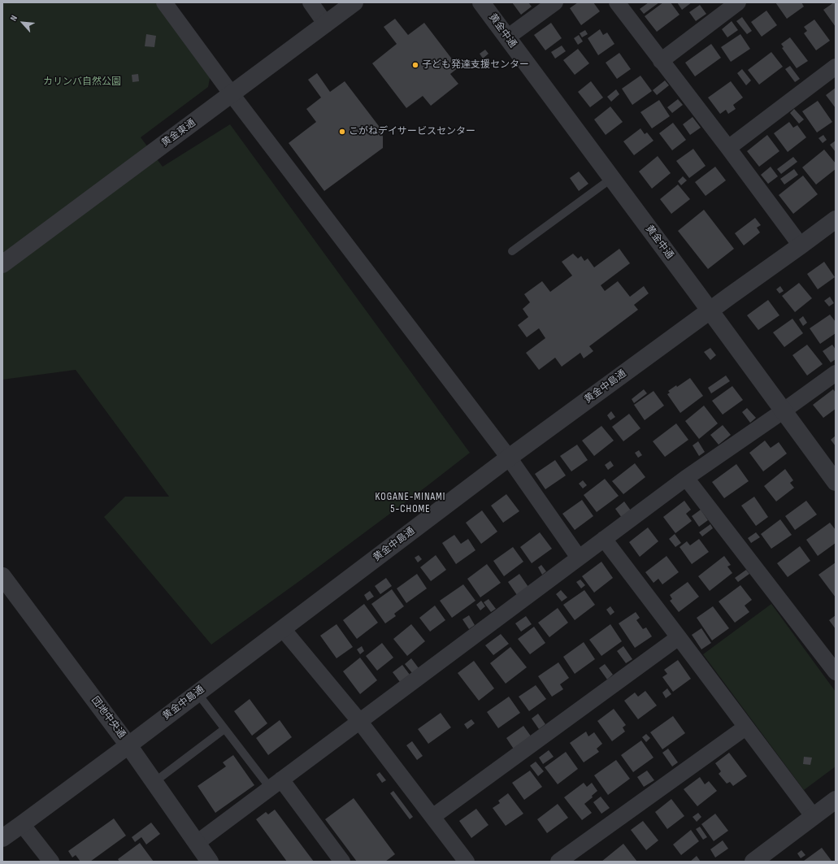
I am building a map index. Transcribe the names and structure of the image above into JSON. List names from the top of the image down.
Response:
{
  "streets": {
    "street": [
      "黄金中通",
      "黄金東通",
      "黄金中島通",
      "団地中央通"
    ]
  },
  "crossings": [
    ["黄金中通", "黄金中島通"],
    ["黄金中島通", "団地中央通"]
  ],
  "districts": ["KOGANE-MINAMI 5-CHOME"],
  "parks": ["カリンバ自然公園"],
  "places": ["子ども発達支援センター", "こがねデイサービスセンター"],
  "north": "top left"
}
